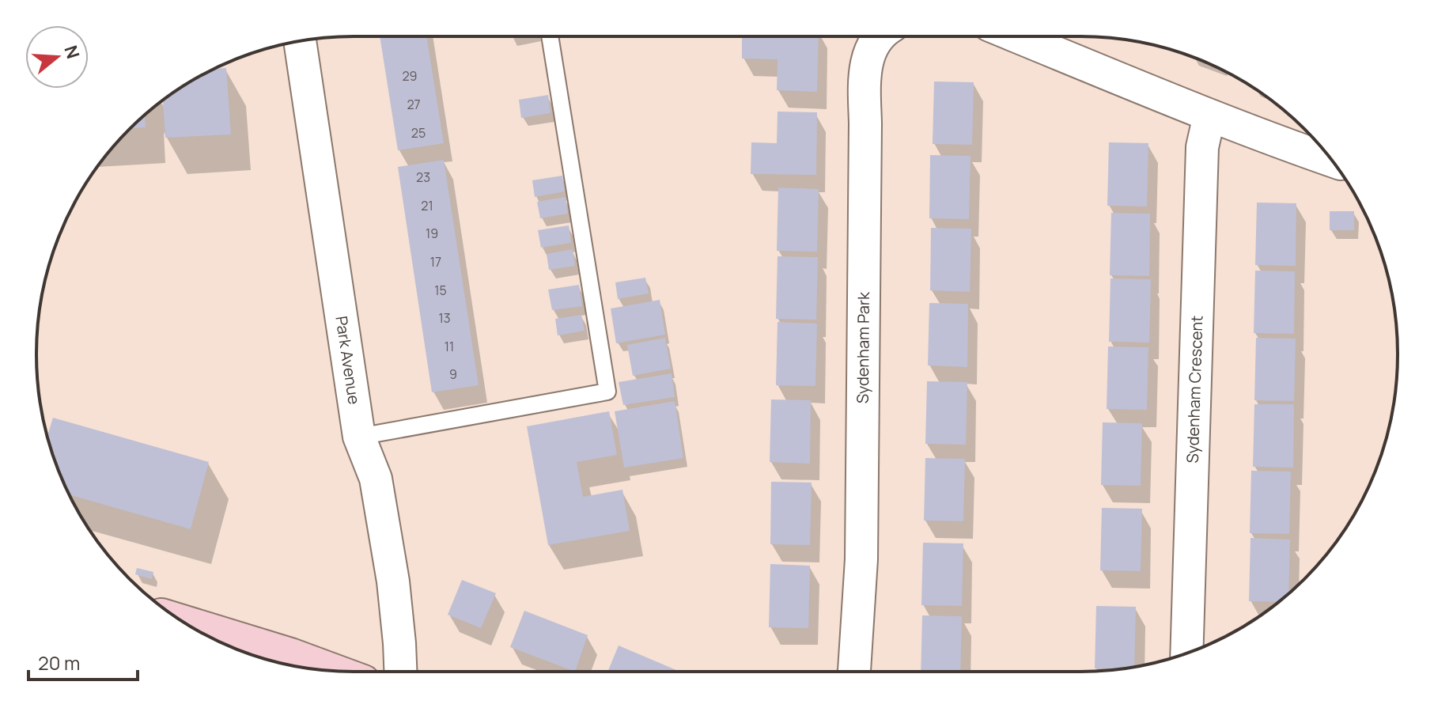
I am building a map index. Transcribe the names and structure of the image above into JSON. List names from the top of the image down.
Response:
{
  "streets": {
    "street": ["Sydenham Park", "Park Avenue", "Sydenham Crescent"]
  },
  "house_numbers": [
    "29",
    "27",
    "25",
    "23",
    "21",
    "19",
    "17",
    "15",
    "13",
    "11",
    "9"
  ],
  "scale_bar": "20 m",
  "north": "right"
}
